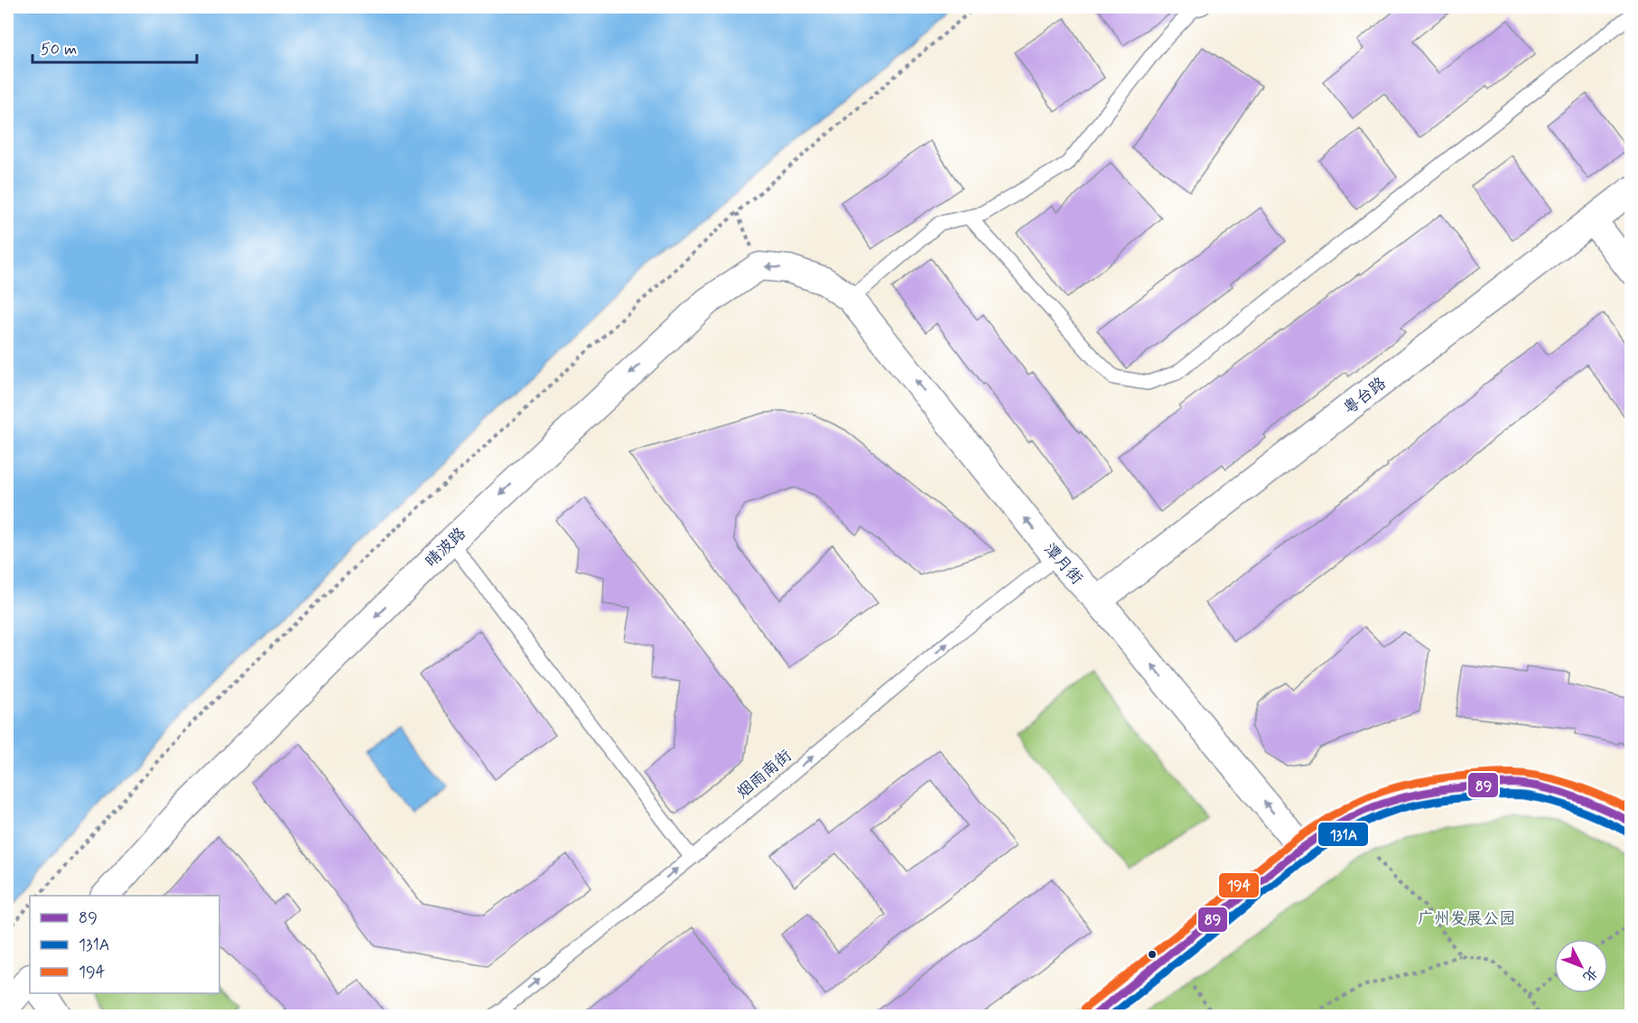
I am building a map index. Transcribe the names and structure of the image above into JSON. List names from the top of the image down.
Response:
{
  "streets": {
    "street": ["粤台路", "晴波路", "潭月街"],
    "lane": ["烟雨南街"]
  },
  "crossings": [
    ["粤台路", "潭月街"],
    ["晴波路", "潭月街"],
    ["潭月街", "烟雨南街"]
  ],
  "one_way": ["晴波路", "潭月街", "烟雨南街"],
  "parks": ["广州发展公园"],
  "lines": ["transit line 194", "transit line 89", "transit line 131A"],
  "legend": ["89", "131A", "194"],
  "scale_bar": "50 m",
  "north": "bottom right"
}
